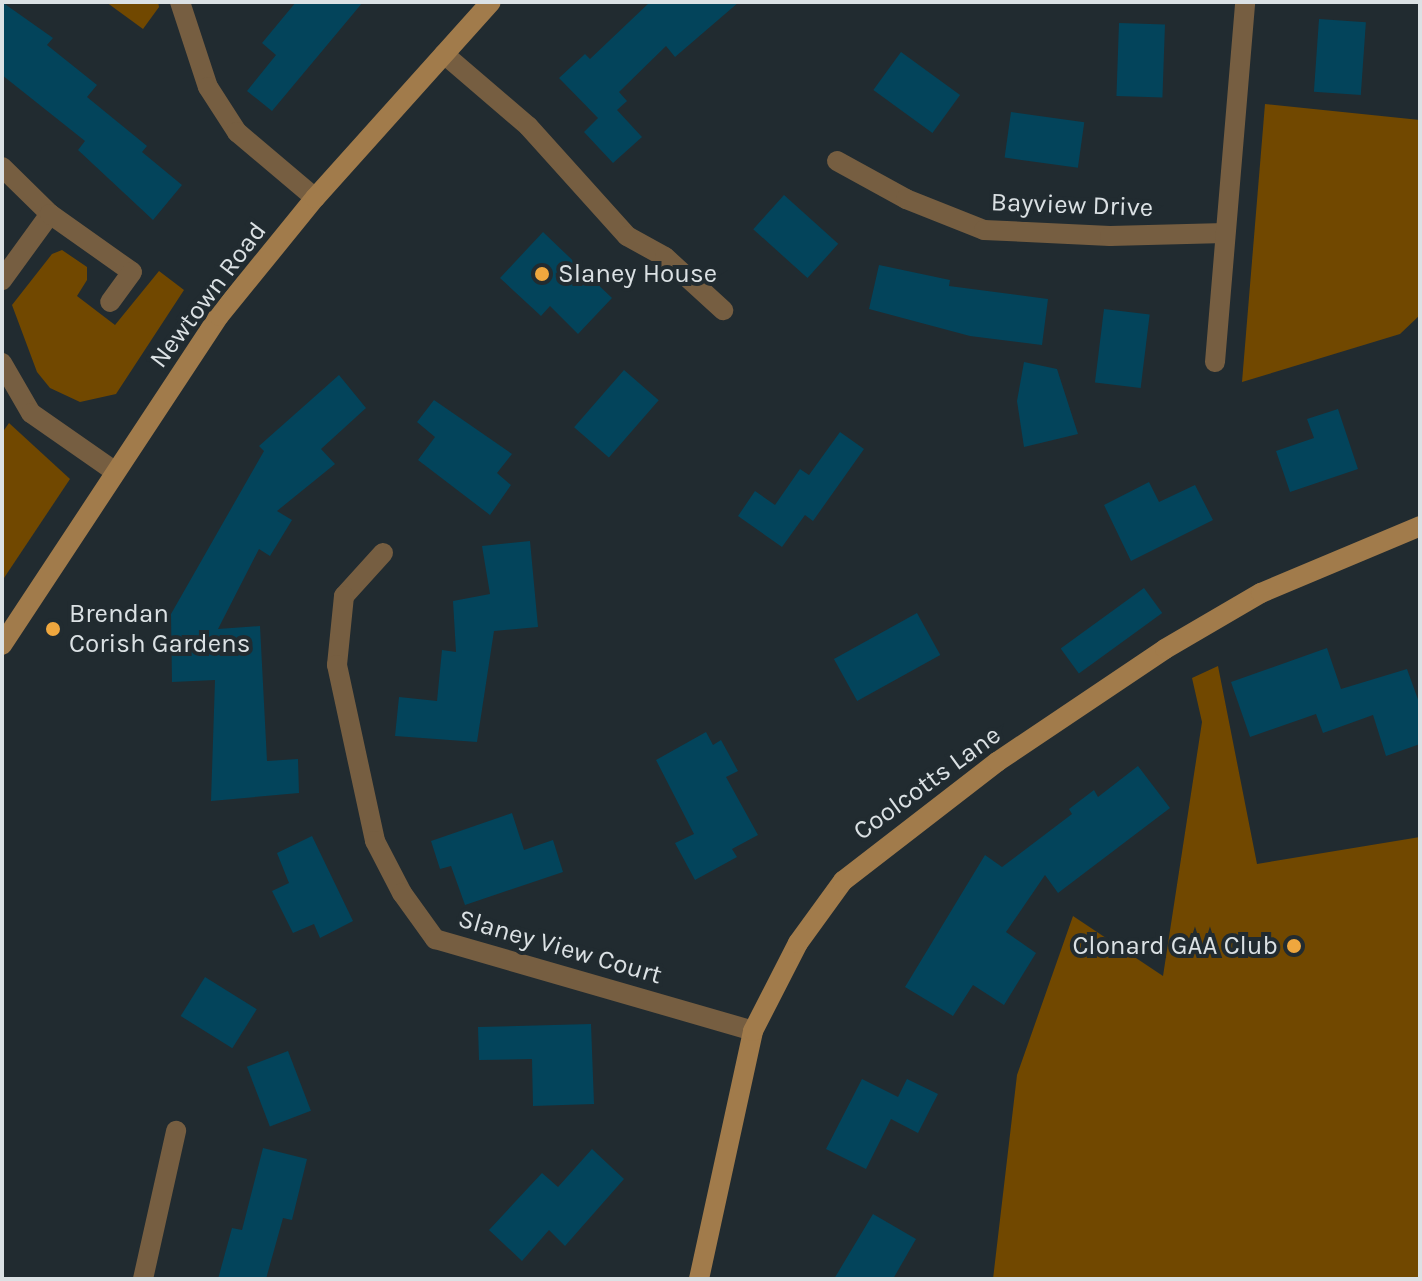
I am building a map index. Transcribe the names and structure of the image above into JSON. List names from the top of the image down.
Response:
{
  "streets": {
    "street": [
      "Bayview Drive",
      "Newtown Road",
      "Coolcotts Lane",
      "Slaney View Court"
    ]
  },
  "crossings": [
    ["Coolcotts Lane", "Slaney View Court"]
  ],
  "places": ["Slaney House", "Brendan Corish Gardens", "Clonard GAA Club"]
}
